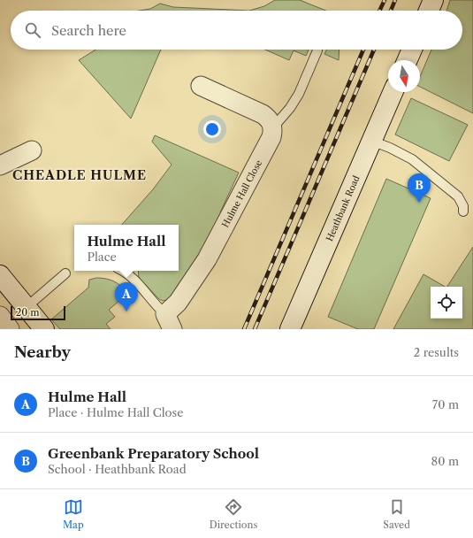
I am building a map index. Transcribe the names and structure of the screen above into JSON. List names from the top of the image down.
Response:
{
  "streets": {
    "street": ["Hulme Hall Close", "Heathbank Road"]
  },
  "districts": ["CHEADLE HULME"],
  "scale_bar": "20 m",
  "north": "bottom",
  "page": {
    "search": "Search here",
    "pins": ["B", "A"],
    "popup": ["Hulme Hall", "Place"],
    "scale": "20 m",
    "heading": ["Nearby", "2 results"],
    "list": [
      {
        "mark": "A",
        "name": "Hulme Hall",
        "note": "Place · Hulme Hall Close",
        "value": "70 m"
      },
      {
        "mark": "B",
        "name": "Greenbank Preparatory School",
        "note": "School · Heathbank Road",
        "value": "80 m"
      }
    ],
    "nav": ["Map", "Directions", "Saved"]
  }
}
